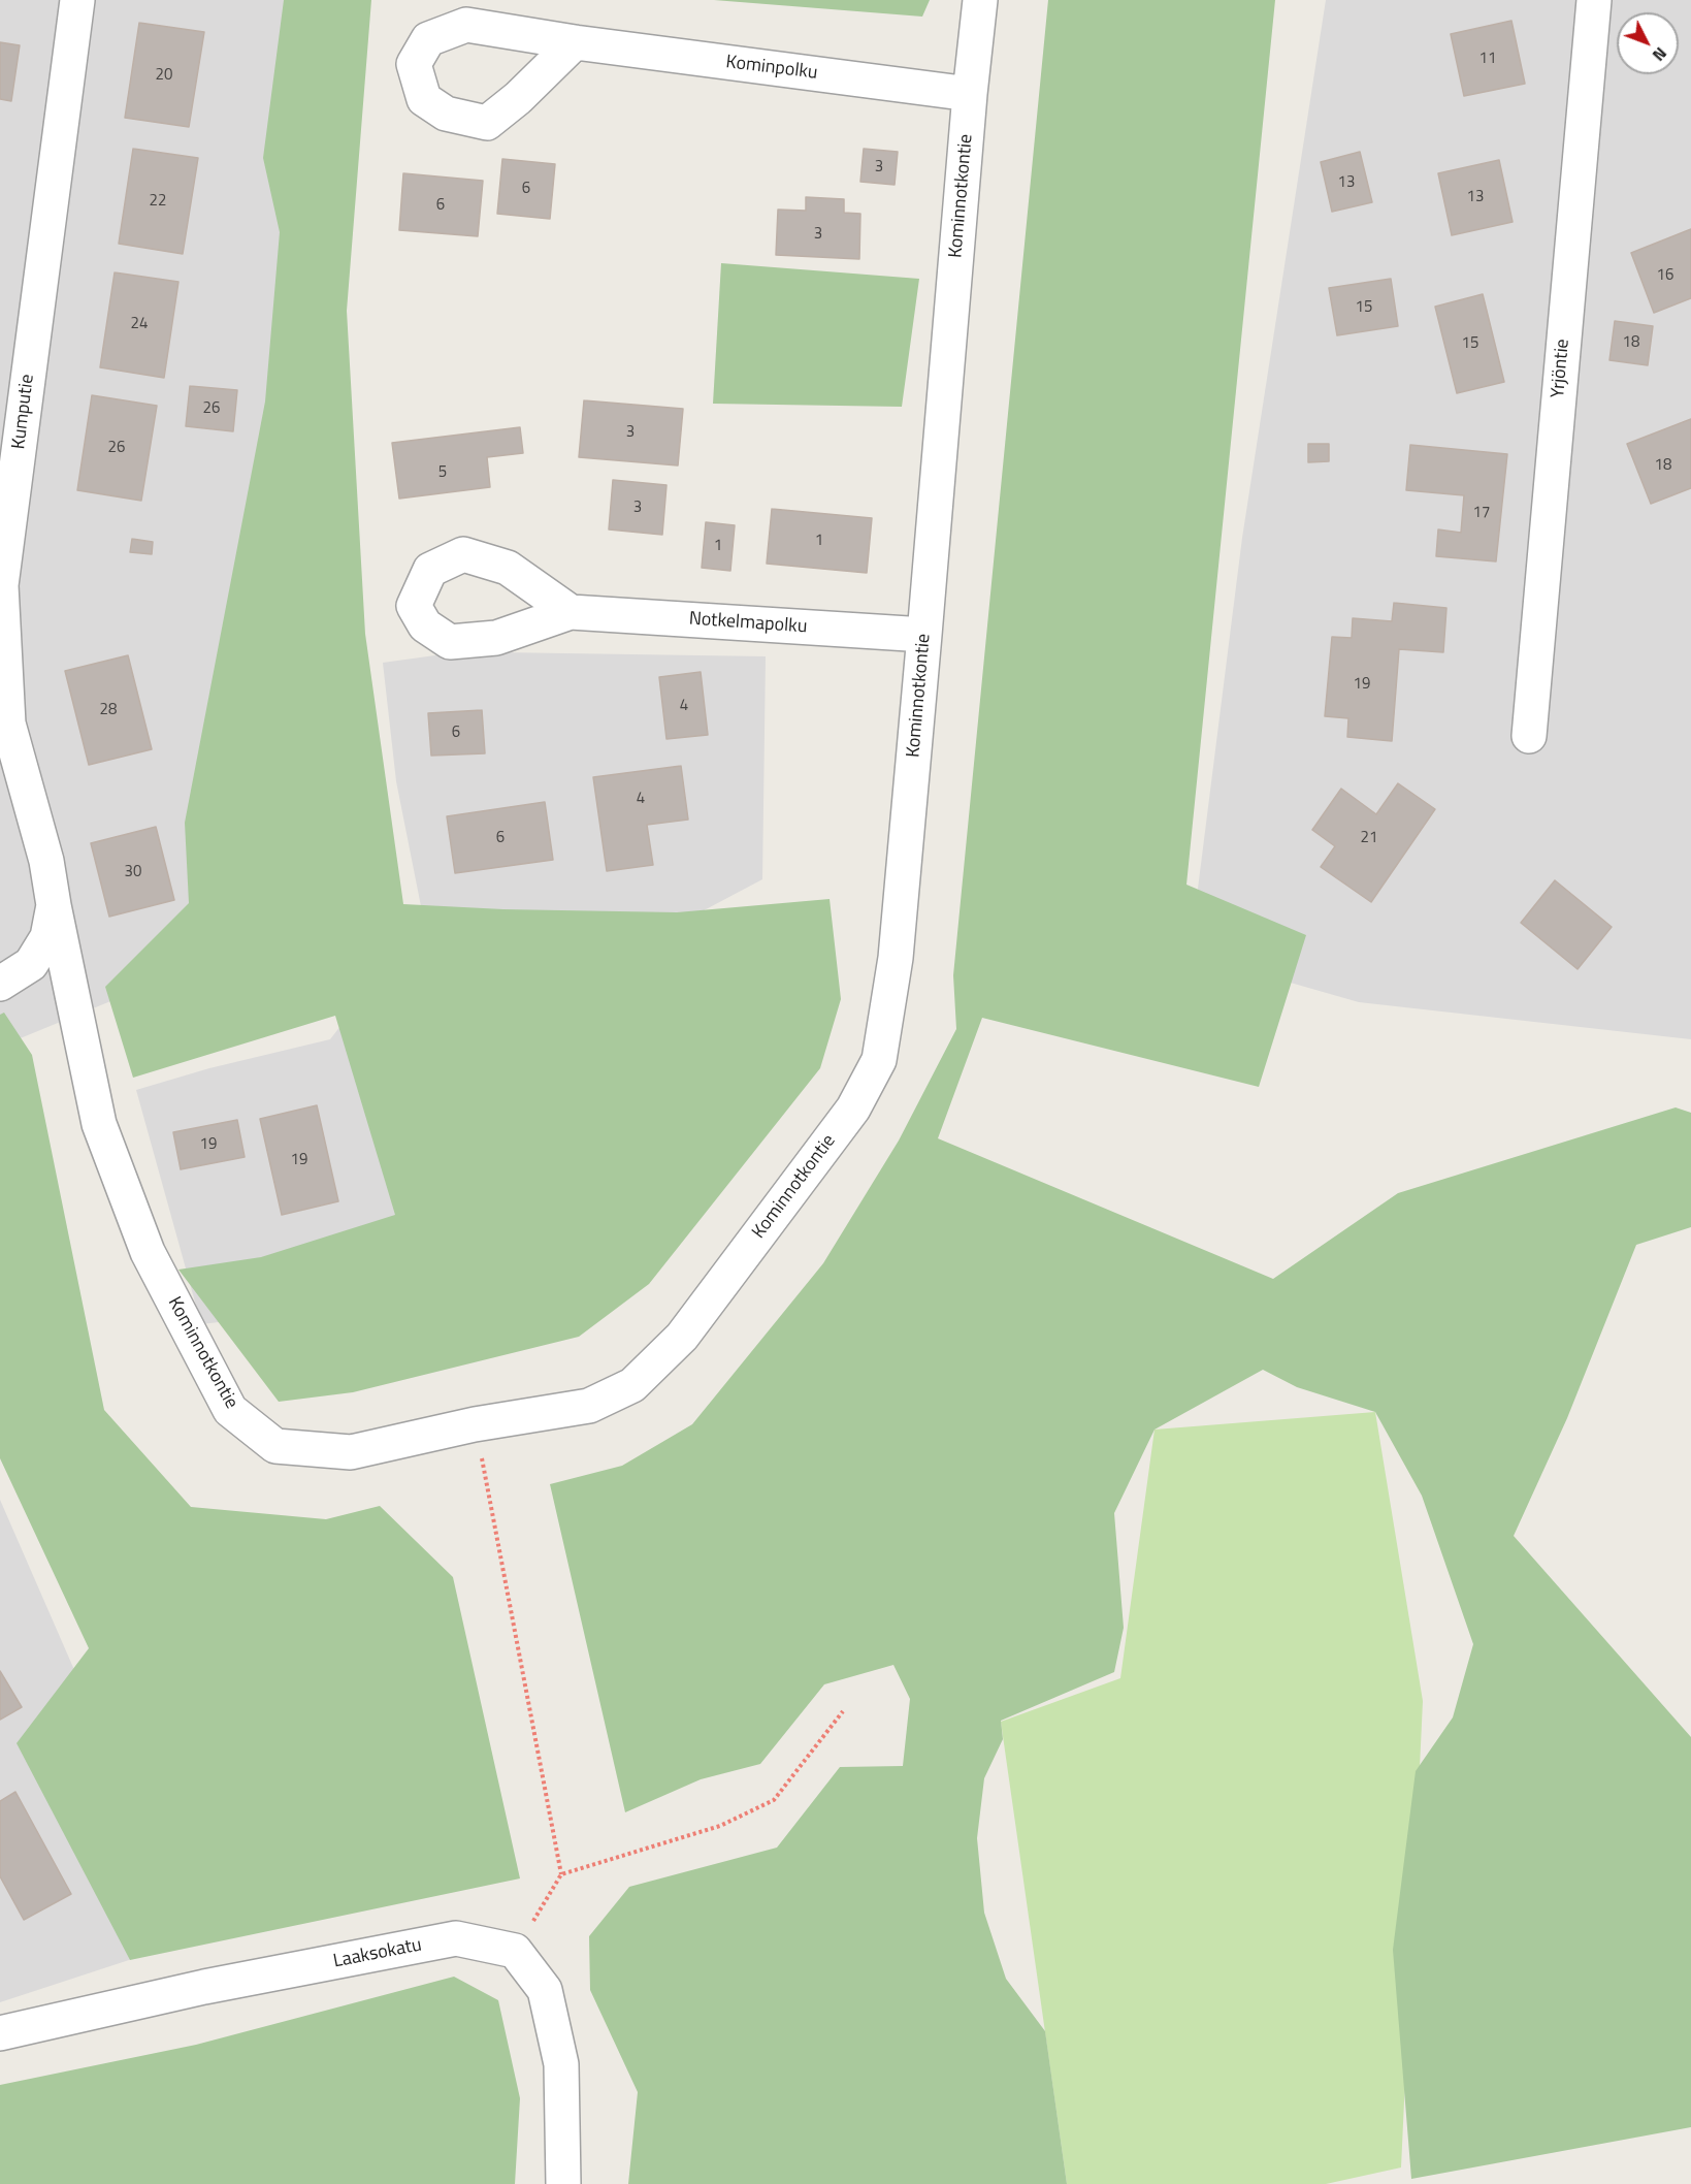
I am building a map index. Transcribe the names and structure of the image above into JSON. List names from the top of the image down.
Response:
{
  "streets": {
    "street": [
      "Kominpolku",
      "Kominnotkontie",
      "Yrjöntie",
      "Kumputie",
      "Notkelmapolku",
      "Laaksokatu"
    ]
  },
  "crossings": [
    ["Kominpolku", "Kominnotkontie"],
    ["Kominnotkontie", "Kumputie"],
    ["Kominnotkontie", "Notkelmapolku"]
  ],
  "house_numbers": [
    "11",
    "20",
    "3",
    "13",
    "6",
    "13",
    "22",
    "6",
    "3",
    "16",
    "15",
    "24",
    "18",
    "15",
    "26",
    "3",
    "26",
    "18",
    "5",
    "3",
    "17",
    "1",
    "1",
    "19",
    "4",
    "28",
    "6",
    "4",
    "6",
    "21",
    "30",
    "19",
    "19"
  ],
  "north": "bottom right"
}
